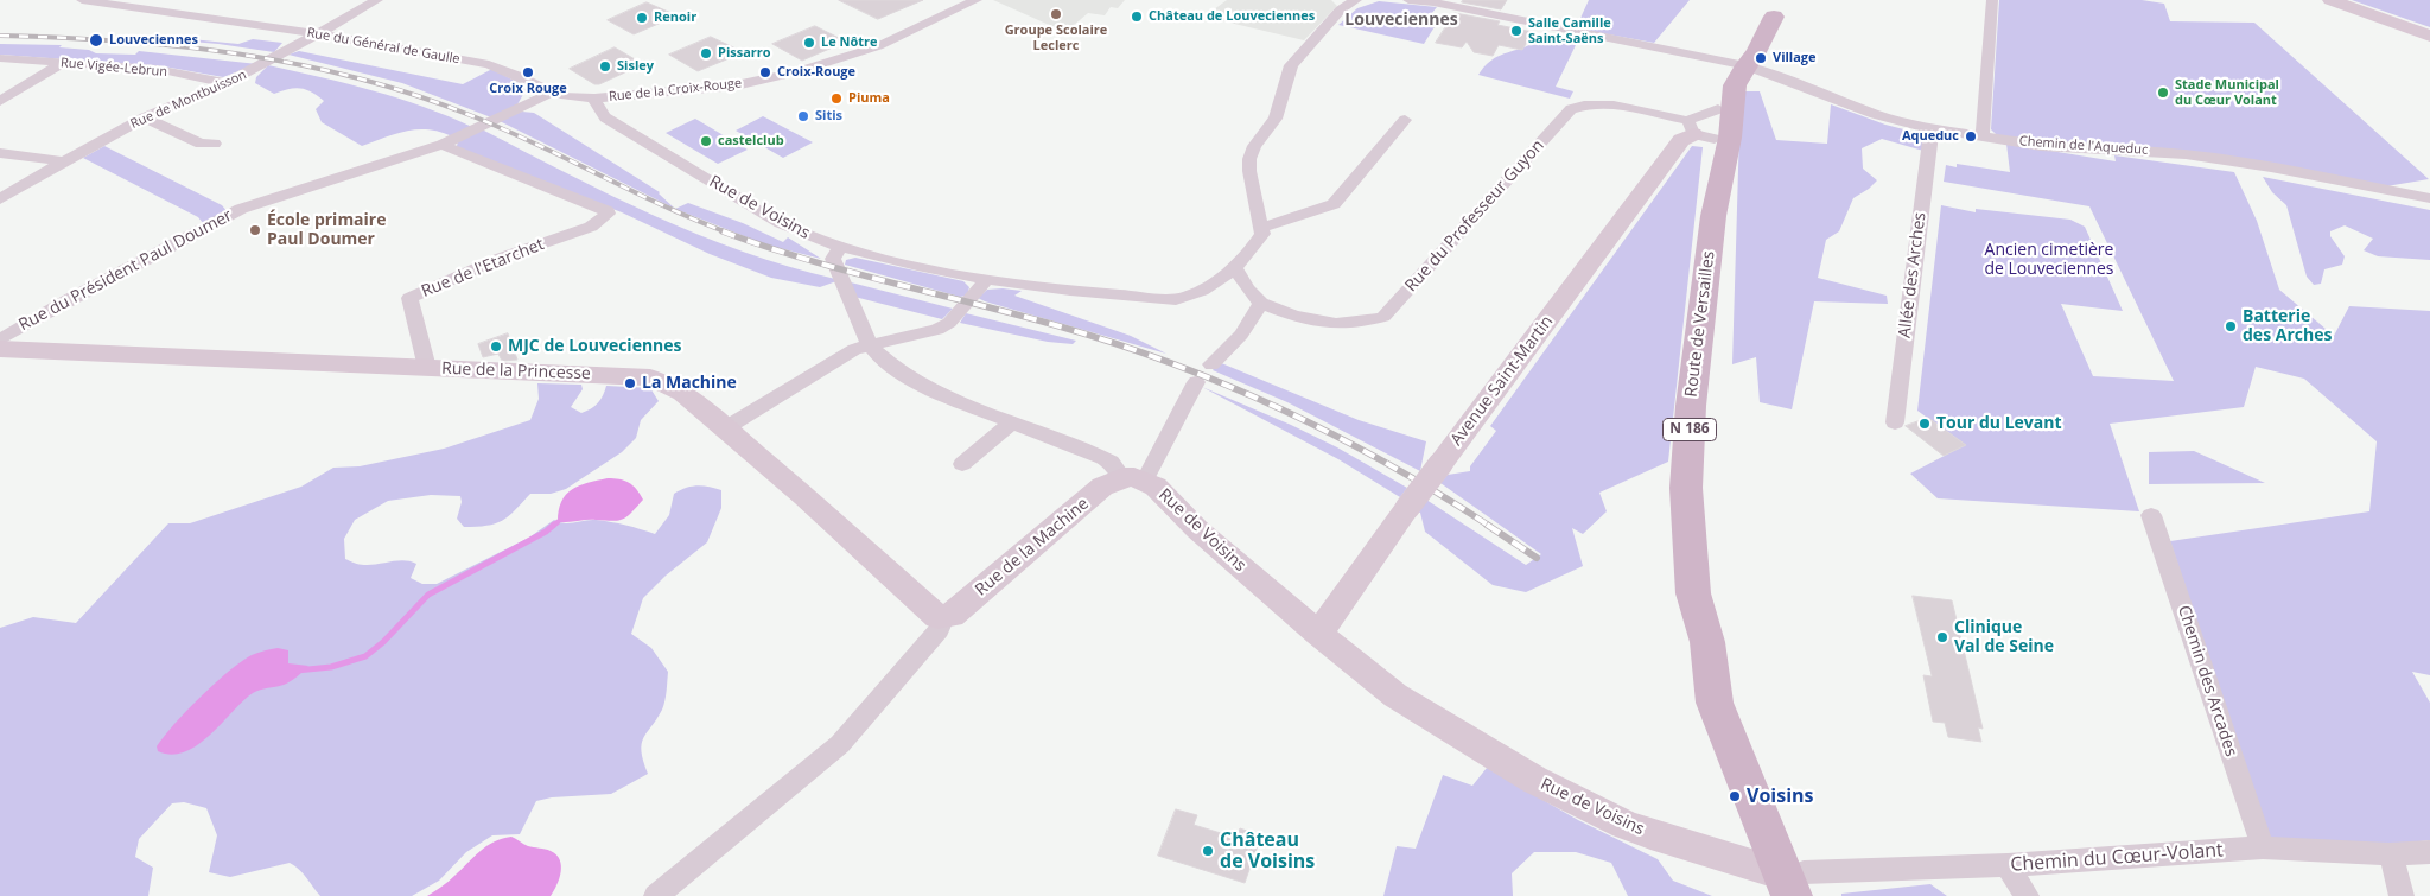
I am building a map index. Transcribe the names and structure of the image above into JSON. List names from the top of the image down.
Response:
{
  "streets": {
    "main road": ["Route de Versailles", "N 186"],
    "street": [
      "Rue du Général de Gaulle",
      "Rue Vigée-Lebrun",
      "Rue de la Croix-Rouge",
      "Rue de Montbuisson",
      "Chemin de l'Aqueduc",
      "Rue de Voisins",
      "Rue du Professeur Guyon",
      "Rue de l'Etarchet",
      "Rue du Président Paul Doumer",
      "Allée des Arches",
      "Rue de la Princesse",
      "Avenue Saint-Martin",
      "Rue de la Machine",
      "Chemin des Arcades",
      "Chemin du Cœur-Volant"
    ]
  },
  "crossings": [
    ["Rue du Général de Gaulle", "Rue de la Croix-Rouge"],
    ["Rue du Général de Gaulle", "Rue de Montbuisson"],
    ["Rue du Général de Gaulle", "Rue du Président Paul Doumer"],
    ["Rue Vigée-Lebrun", "Rue de Montbuisson"],
    ["Rue de la Croix-Rouge", "Rue de Voisins"],
    ["Chemin de l'Aqueduc", "Allée des Arches"],
    ["Chemin de l'Aqueduc", "Route de Versailles"],
    ["Rue de Voisins", "Route de Versailles"],
    ["Rue de Voisins", "Avenue Saint-Martin"],
    ["Rue de Voisins", "Rue de la Machine"],
    ["Rue de Voisins", "Chemin du Cœur-Volant"],
    ["Rue du Professeur Guyon", "Route de Versailles"],
    ["Rue du Professeur Guyon", "Avenue Saint-Martin"],
    ["Rue de l'Etarchet", "Rue du Président Paul Doumer"],
    ["Rue de l'Etarchet", "Rue de la Princesse"],
    ["Route de Versailles", "Avenue Saint-Martin"],
    ["Route de Versailles", "Chemin du Cœur-Volant"],
    ["Rue de la Princesse", "Rue de la Machine"],
    ["Chemin des Arcades", "Chemin du Cœur-Volant"]
  ],
  "districts": ["Louveciennes"],
  "parks": ["Ancien cimetière de Louveciennes"],
  "places": [
    "Groupe Scolaire Leclerc",
    "Château de Louveciennes",
    "Renoir",
    "Salle Camille Saint-Saëns",
    "Louveciennes",
    "Le Nôtre",
    "Pissarro",
    "Village",
    "Sisley",
    "Croix Rouge",
    "Croix-Rouge",
    "Stade Municipal du Cœur Volant",
    "Piuma",
    "Sitis",
    "Aqueduc",
    "castelclub",
    "École primaire Paul Doumer",
    "Batterie des Arches",
    "MJC de Louveciennes",
    "La Machine",
    "Tour du Levant",
    "Clinique Val de Seine",
    "Voisins",
    "Château de Voisins"
  ]
}
